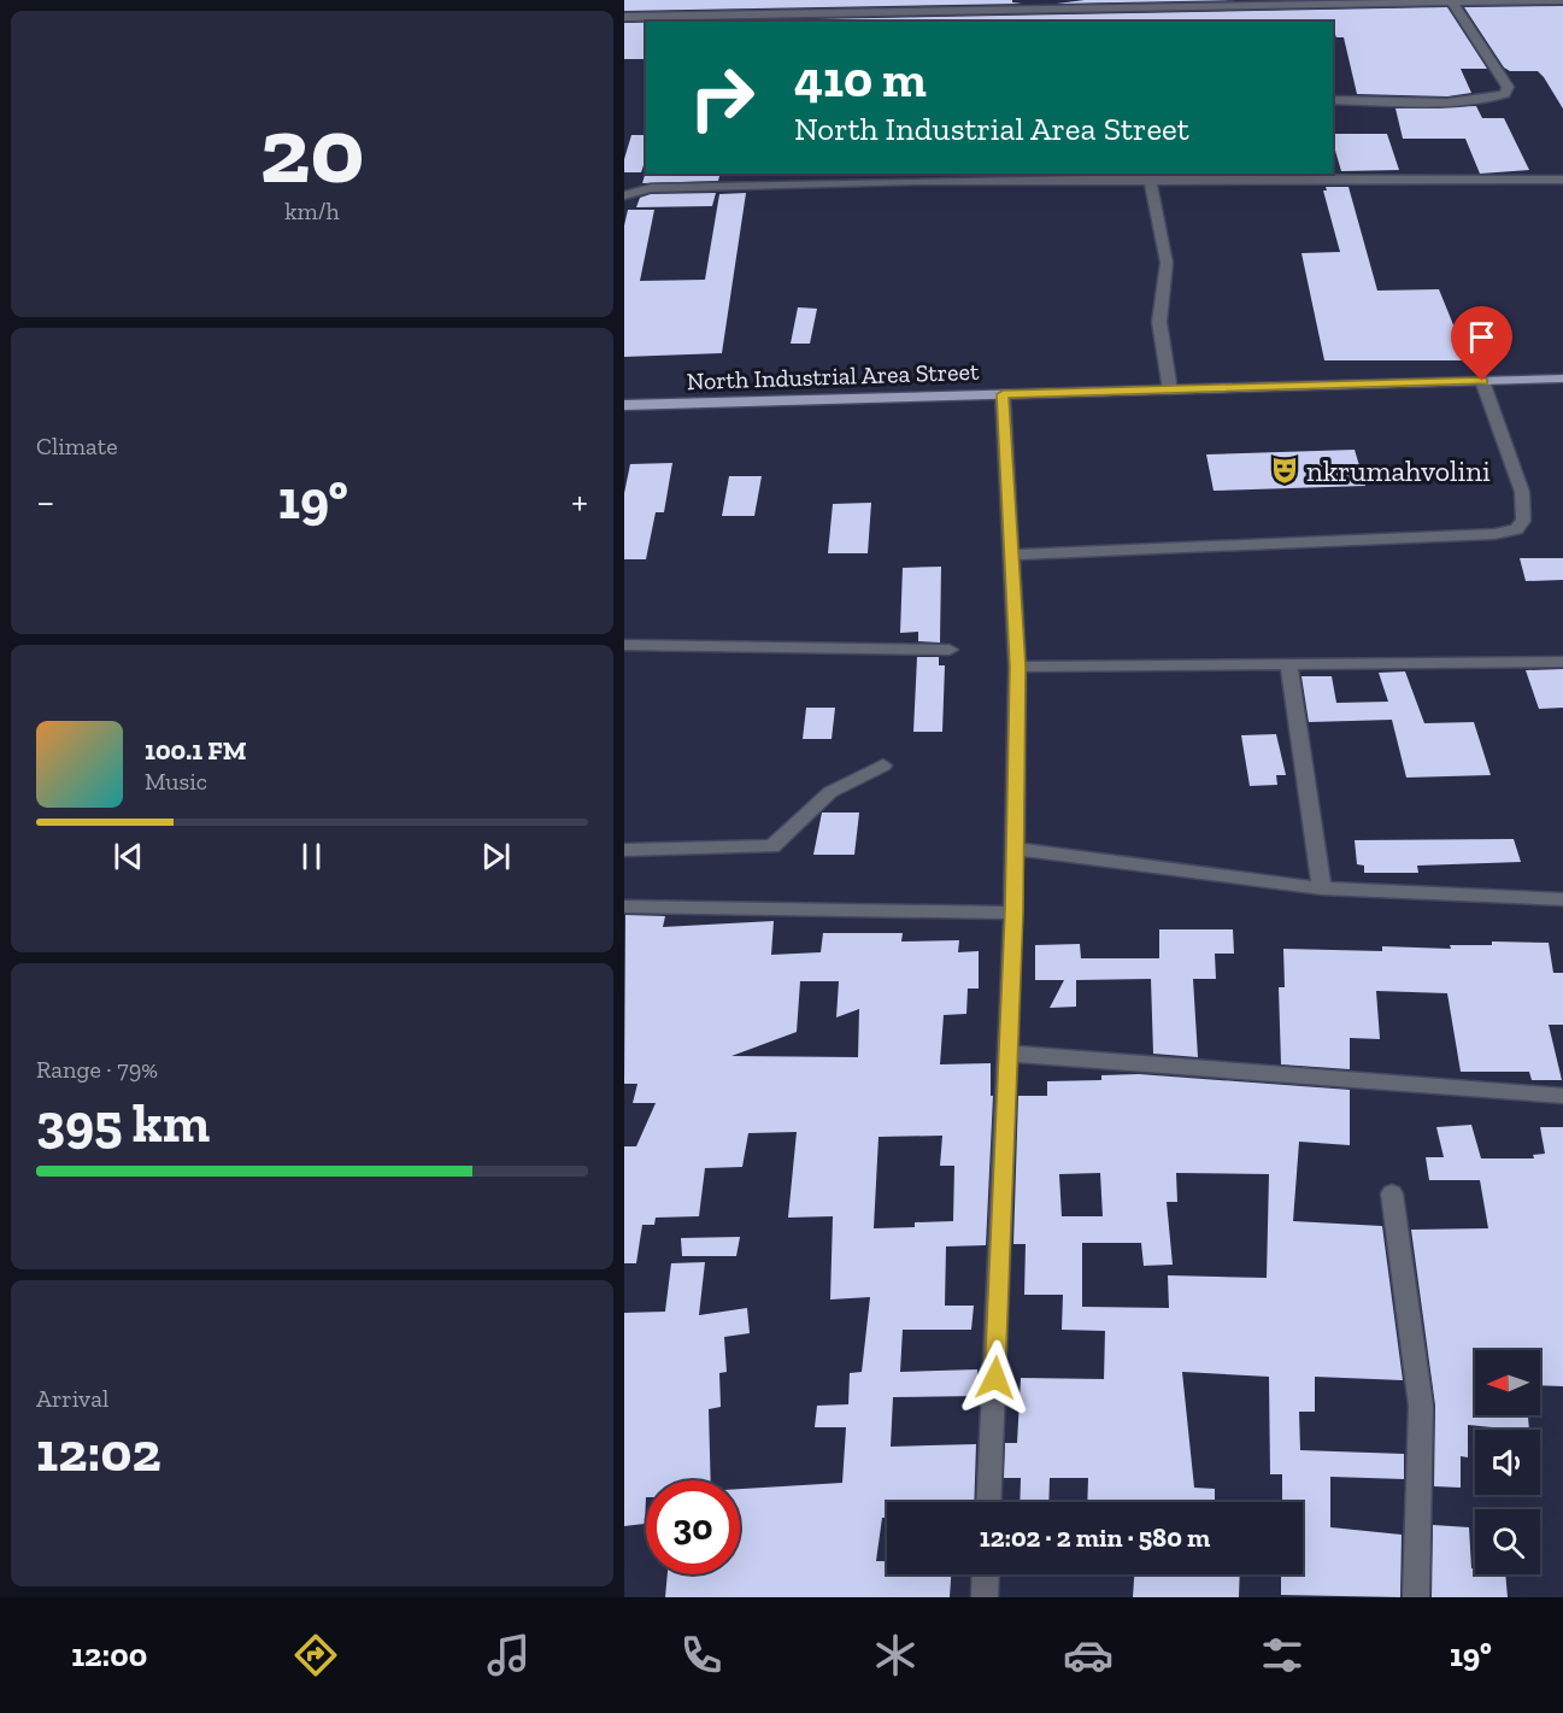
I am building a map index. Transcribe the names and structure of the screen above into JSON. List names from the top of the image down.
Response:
{
  "streets": {
    "main road": ["North Industrial Area Street"]
  },
  "places": {
    "theatre": ["nkrumahvolini"]
  },
  "north": "left",
  "page": {
    "tile": [
      ["20", "km/h"],
      "Climate",
      ["Range · 79%", "395 km"],
      ["Arrival", "12:02"]
    ],
    "turn": ["410 m", "North Industrial Area Street"],
    "heat": ["−", "19°", "+"],
    "song": ["100.1 FM", "Music"],
    "limit": "30",
    "trip": "12:02 · 2 min · 580 m",
    "tabs": ["12:00", "19°"]
  }
}
